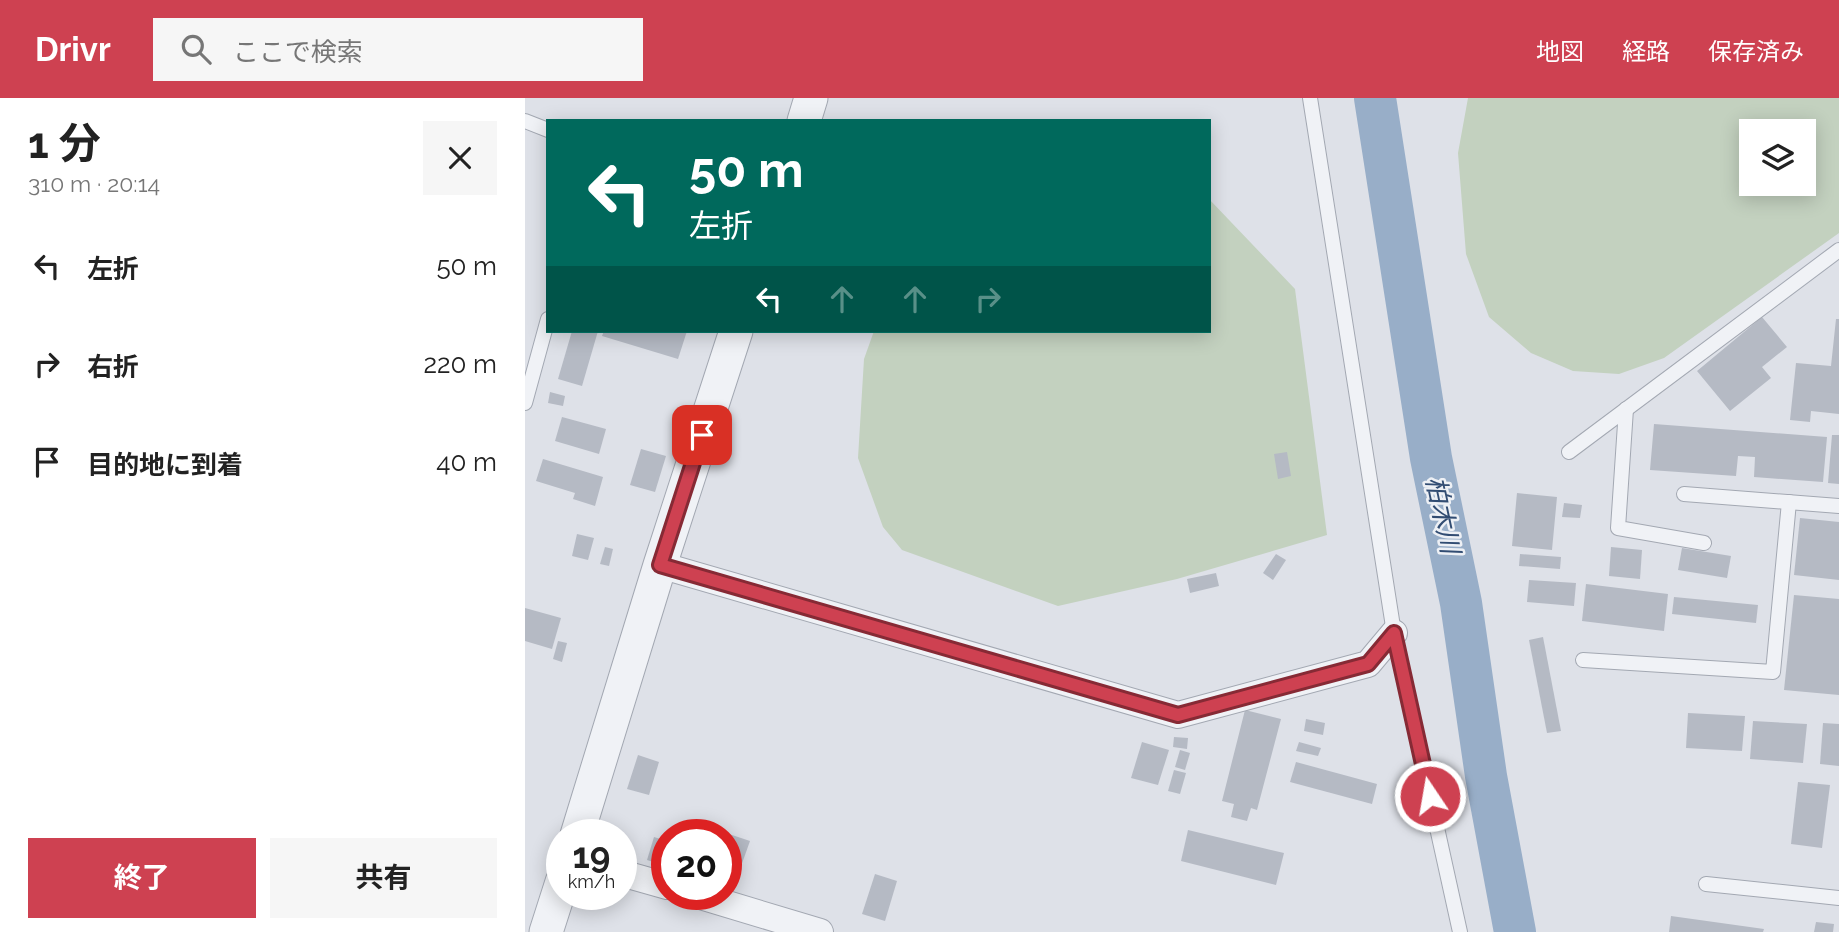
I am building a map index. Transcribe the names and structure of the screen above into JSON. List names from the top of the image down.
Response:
{
  "water": ["柏木川"],
  "page": {
    "header": "Drivr",
    "search": "ここで検索",
    "nav": ["地図", "経路", "保存済み"],
    "heading": ["1 分", "310 m · 20:14"],
    "turn": ["50 m", "左折"],
    "list": [
      {
        "name": "左折",
        "value": "50 m"
      },
      {
        "name": "右折",
        "value": "220 m"
      },
      {
        "name": "目的地に到着",
        "value": "40 m"
      }
    ],
    "speed": "19 km/h",
    "limit": "20",
    "buttons": ["終了", "共有"]
  }
}
